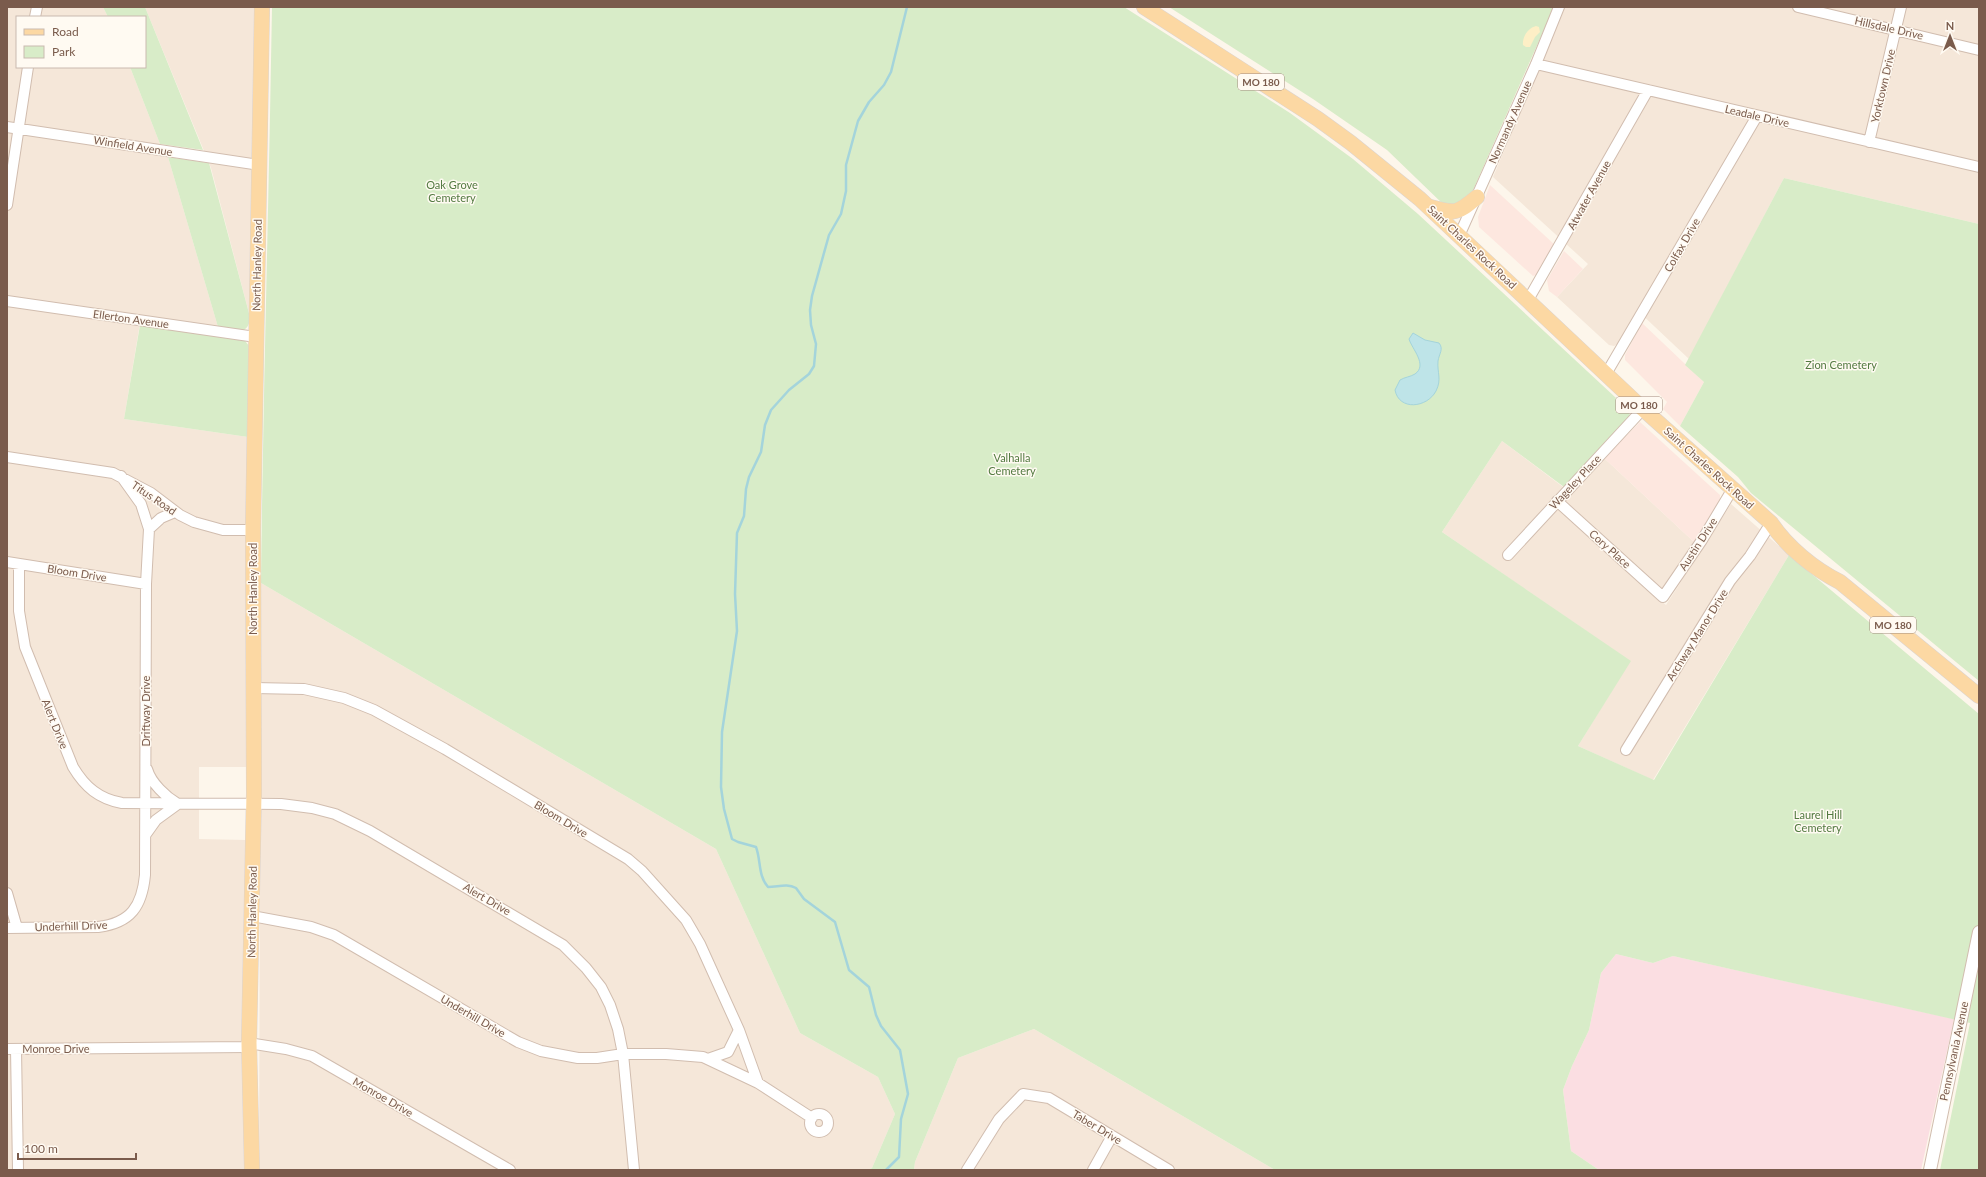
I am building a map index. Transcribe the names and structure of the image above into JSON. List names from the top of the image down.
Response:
{
  "streets": {
    "main road": ["MO 180", "Saint Charles Rock Road", "North Hanley Road"],
    "street": [
      "Hillsdale Drive",
      "Yorktown Drive",
      "Leadale Drive",
      "Normandy Avenue",
      "Winfield Avenue",
      "Atwater Avenue",
      "Colfax Drive",
      "Ellerton Avenue",
      "Wageley Place",
      "Titus Road",
      "Austin Drive",
      "Cory Place",
      "Bloom Drive",
      "Archway Manor Drive",
      "Driftway Drive",
      "Alert Drive",
      "Underhill Drive",
      "Monroe Drive",
      "Pennsylvania Avenue",
      "Taber Drive"
    ]
  },
  "crossings": [
    ["Hillsdale Drive", "Yorktown Drive"],
    ["Yorktown Drive", "Leadale Drive"],
    ["Leadale Drive", "Normandy Avenue"],
    ["Leadale Drive", "Atwater Avenue"],
    ["Leadale Drive", "Colfax Drive"],
    ["Normandy Avenue", "Saint Charles Rock Road"],
    ["Winfield Avenue", "North Hanley Road"],
    ["Atwater Avenue", "Saint Charles Rock Road"],
    ["Colfax Drive", "Saint Charles Rock Road"],
    ["Saint Charles Rock Road", "Wageley Place"],
    ["Saint Charles Rock Road", "Austin Drive"],
    ["Saint Charles Rock Road", "Archway Manor Drive"],
    ["North Hanley Road", "Ellerton Avenue"],
    ["North Hanley Road", "Titus Road"],
    ["North Hanley Road", "Bloom Drive"],
    ["North Hanley Road", "Alert Drive"],
    ["North Hanley Road", "Underhill Drive"],
    ["North Hanley Road", "Monroe Drive"],
    ["Wageley Place", "Cory Place"],
    ["Titus Road", "Driftway Drive"],
    ["Austin Drive", "Cory Place"],
    ["Bloom Drive", "Driftway Drive"],
    ["Bloom Drive", "Alert Drive"],
    ["Bloom Drive", "Underhill Drive"],
    ["Driftway Drive", "Alert Drive"],
    ["Driftway Drive", "Underhill Drive"],
    ["Alert Drive", "Underhill Drive"]
  ],
  "parks": [
    "Oak Grove Cemetery",
    "Zion Cemetery",
    "Valhalla Cemetery",
    "Laurel Hill Cemetery"
  ],
  "legend": ["Road", "Park"],
  "scale_bar": "100 m",
  "north": "top"
}
